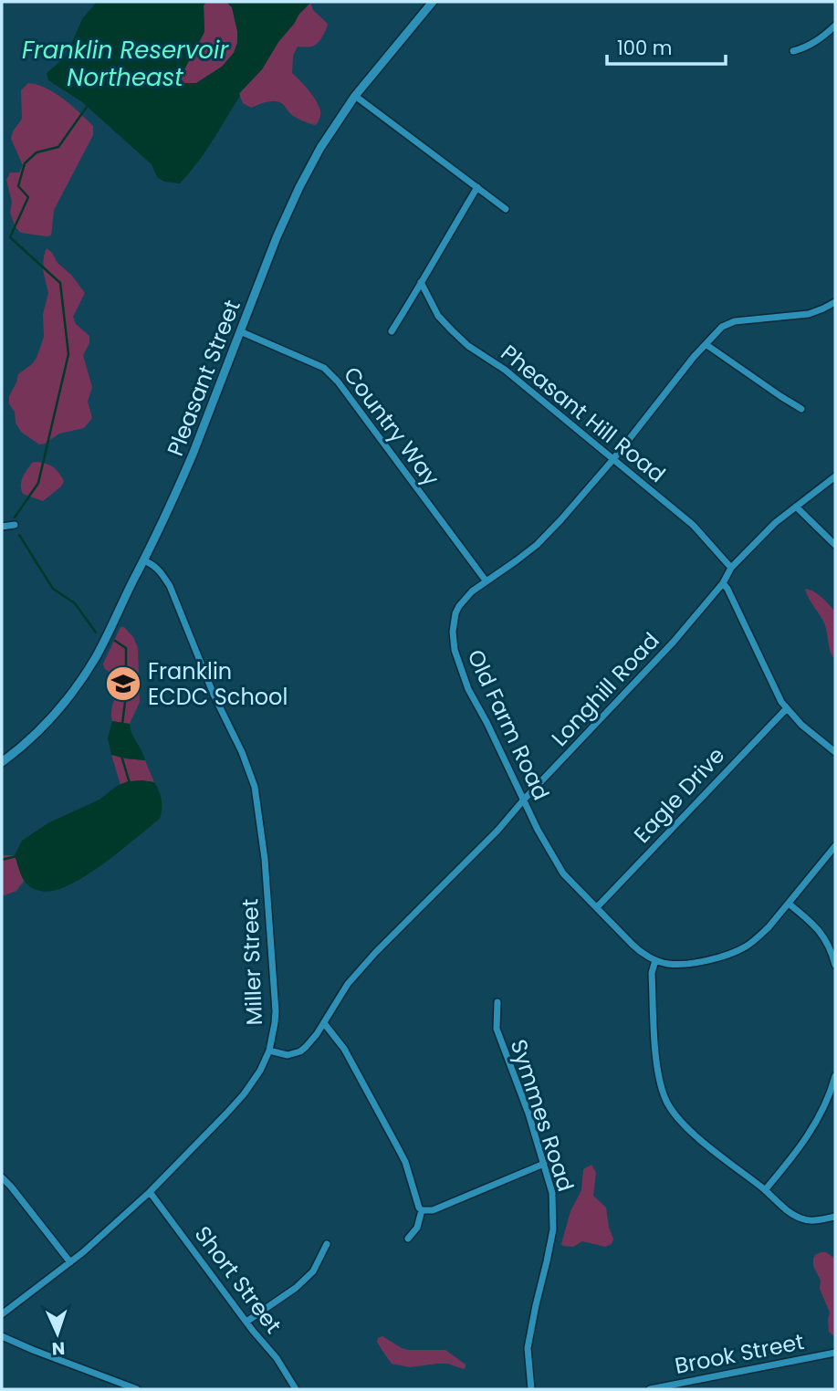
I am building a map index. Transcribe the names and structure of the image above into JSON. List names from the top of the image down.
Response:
{
  "streets": {
    "street": [
      "Pleasant Street",
      "Pheasant Hill Road",
      "Country Way",
      "Longhill Road",
      "Old Farm Road",
      "Eagle Drive",
      "Miller Street",
      "Symmes Road",
      "Short Street",
      "Brook Street"
    ]
  },
  "crossings": [
    ["Pleasant Street", "Country Way"],
    ["Pleasant Street", "Miller Street"],
    ["Pheasant Hill Road", "Longhill Road"],
    ["Pheasant Hill Road", "Old Farm Road"],
    ["Country Way", "Old Farm Road"],
    ["Longhill Road", "Old Farm Road"],
    ["Longhill Road", "Miller Street"],
    ["Old Farm Road", "Eagle Drive"],
    ["Miller Street", "Short Street"]
  ],
  "water": ["Franklin Reservoir Northeast"],
  "places": {
    "school or university": ["Franklin ECDC School"]
  },
  "scale_bar": "100 m",
  "north": "bottom"
}
